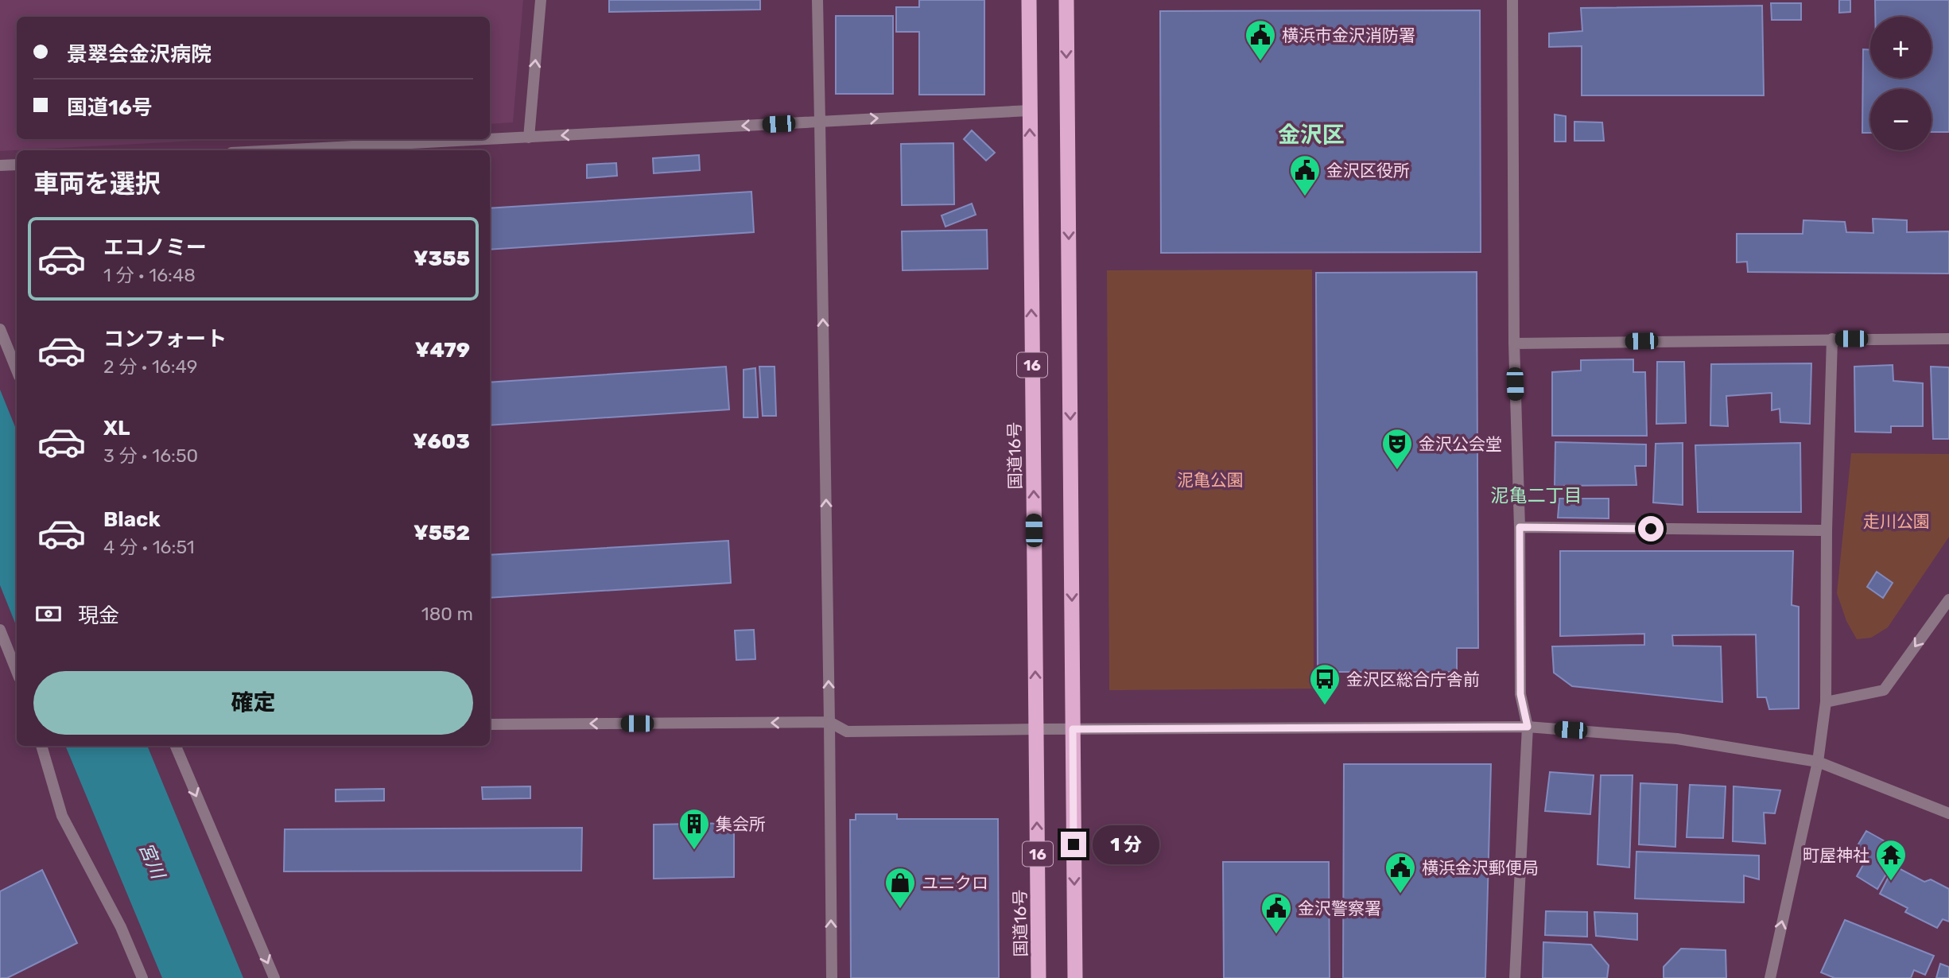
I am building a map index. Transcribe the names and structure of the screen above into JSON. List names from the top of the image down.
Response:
{
  "streets": {
    "highway": ["16", "国道16号"]
  },
  "districts": ["金沢区", "泥亀二丁目"],
  "water": ["宮川"],
  "parks": ["泥亀公園", "走川公園"],
  "places": {
    "public building": [
      "横浜市金沢消防署",
      "金沢区役所",
      "横浜金沢郵便局",
      "金沢警察署"
    ],
    "theatre": ["金沢公会堂"],
    "bus stop": ["金沢区総合庁舎前"],
    "building": ["集会所"],
    "temple": ["町屋神社"],
    "shop": ["ユニクロ"]
  },
  "page": {
    "map_buttons": ["+", "−"],
    "banner": ["景翠会金沢病院", "国道16号"],
    "heading": "車両を選択",
    "list": [
      {
        "name": "エコノミー",
        "note": "1 分 · 16:48",
        "value": "¥355"
      },
      {
        "name": "コンフォート",
        "note": "2 分 · 16:49",
        "value": "¥479"
      },
      {
        "name": "XL",
        "note": "3 分 · 16:50",
        "value": "¥603"
      },
      {
        "name": "Black",
        "note": "4 分 · 16:51",
        "value": "¥552"
      }
    ],
    "pay": ["現金", "180 m"],
    "buttons": "確定",
    "bubble": "1 分"
  }
}
